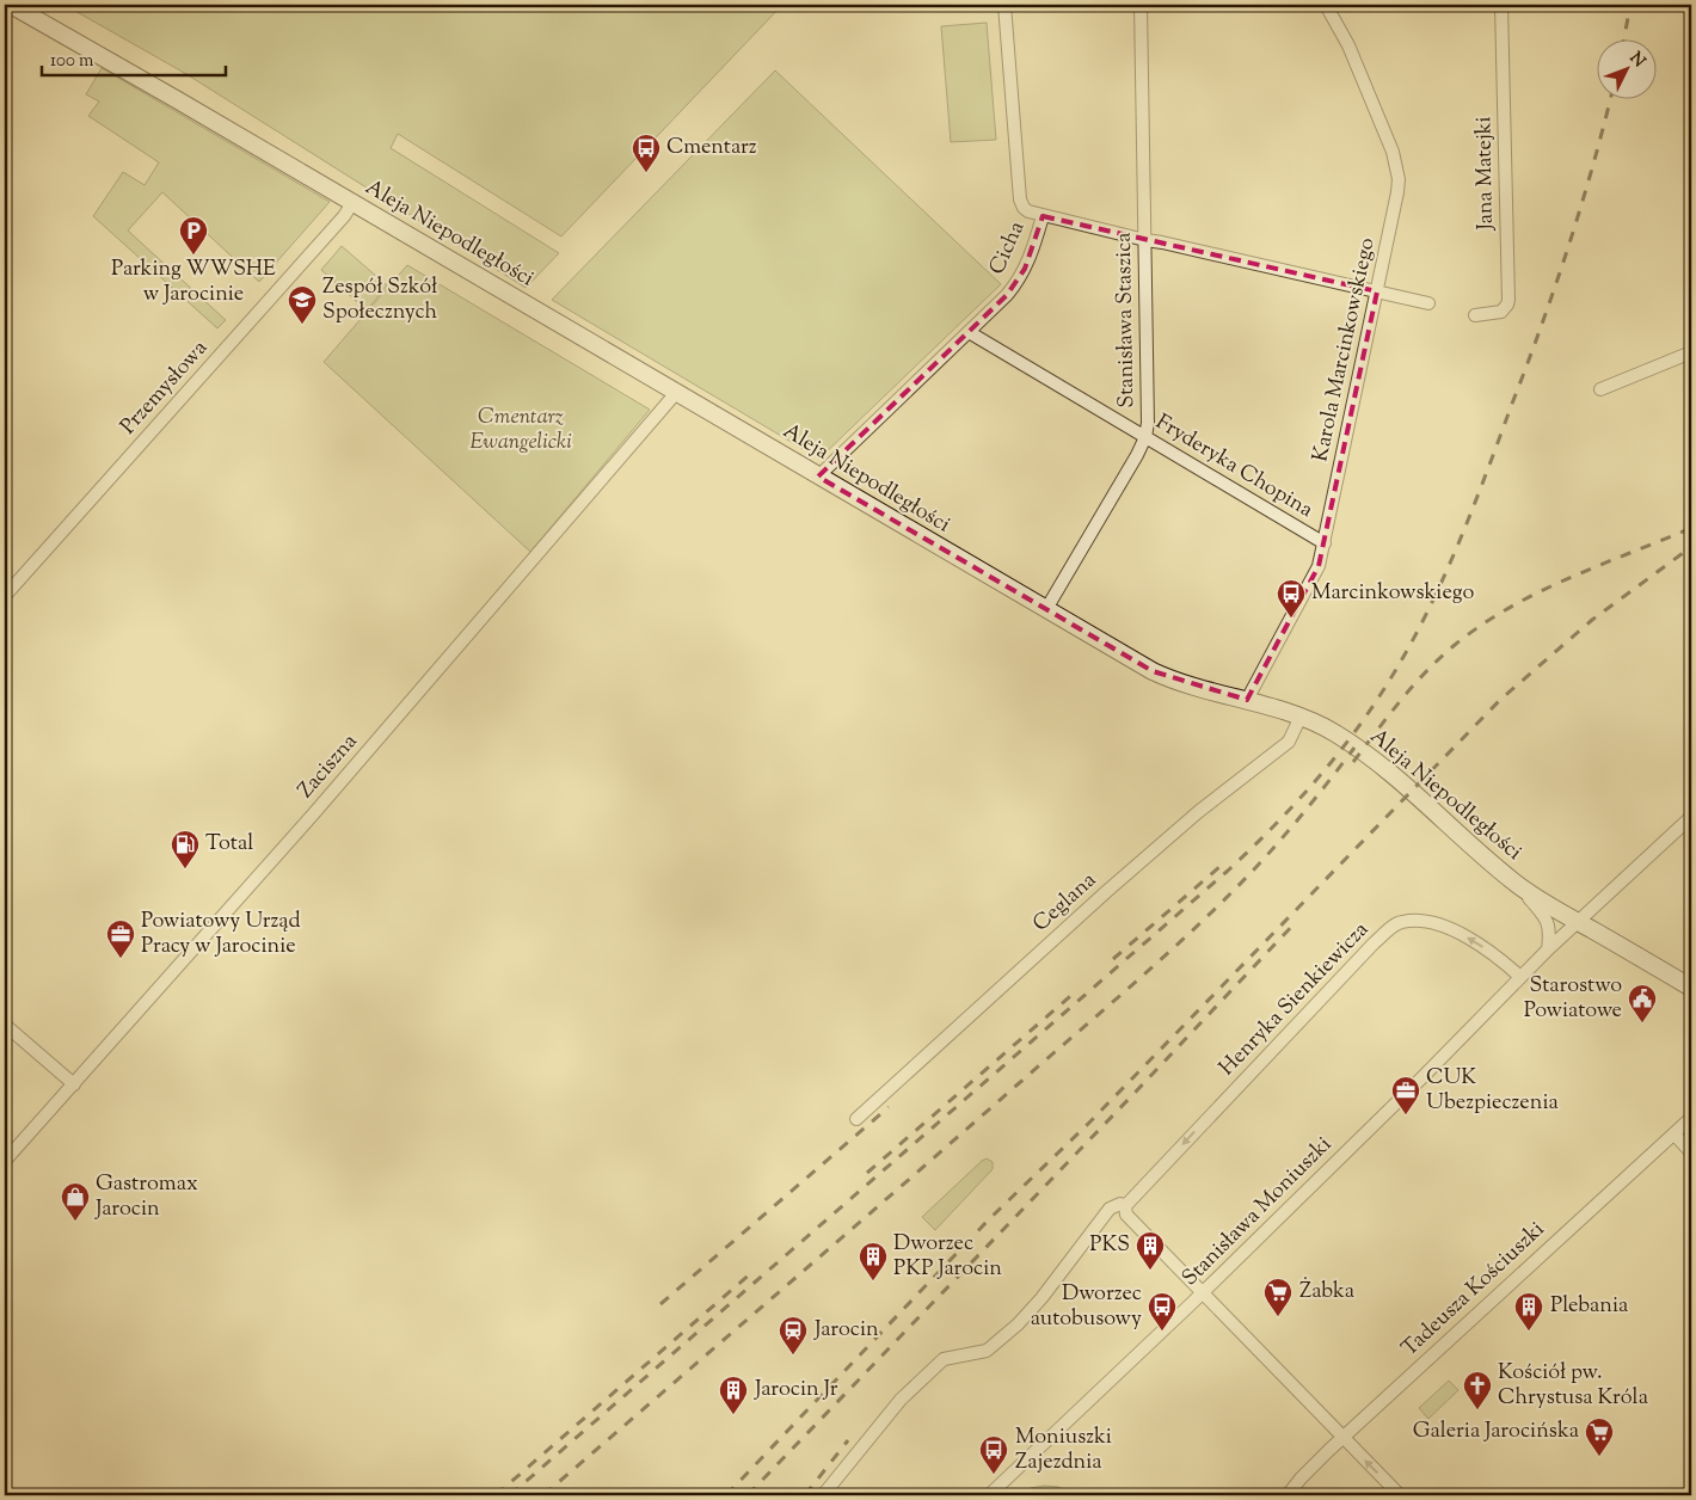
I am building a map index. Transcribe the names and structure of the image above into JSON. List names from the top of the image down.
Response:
{
  "streets": {
    "main road": ["Aleja Niepodległości"],
    "street": [
      "Jana Matejki",
      "Cicha",
      "Stanisława Staszica",
      "Karola Marcinkowskiego",
      "Przemysłowa",
      "Fryderyka Chopina",
      "Zaciszna",
      "Ceglana",
      "Henryka Sienkiewicza",
      "Stanisława Moniuszki",
      "Tadeusza Kościuszki"
    ]
  },
  "crossings": [
    ["Aleja Niepodległości", "Cicha"],
    ["Aleja Niepodległości", "Stanisława Staszica"],
    ["Aleja Niepodległości", "Karola Marcinkowskiego"],
    ["Aleja Niepodległości", "Przemysłowa"],
    ["Aleja Niepodległości", "Zaciszna"],
    ["Aleja Niepodległości", "Ceglana"],
    ["Aleja Niepodległości", "Stanisława Moniuszki"],
    ["Cicha", "Fryderyka Chopina"],
    ["Stanisława Staszica", "Fryderyka Chopina"],
    ["Karola Marcinkowskiego", "Fryderyka Chopina"],
    ["Henryka Sienkiewicza", "Stanisława Moniuszki"]
  ],
  "one_way": ["Henryka Sienkiewicza"],
  "parks": ["Cmentarz Ewangelicki"],
  "places": {
    "bus stop": [
      "Cmentarz",
      "Marcinkowskiego",
      "Dworzec autobusowy",
      "Moniuszki Zajezdnia"
    ],
    "parking": ["Parking WWSHE w Jarocinie"],
    "school or university": ["Zespół Szkół Społecznych"],
    "fuel station": ["Total"],
    "office": ["Powiatowy Urząd Pracy w Jarocinie", "CUK Ubezpieczenia"],
    "public building": ["Starostwo Powiatowe"],
    "shop": ["Gastromax Jarocin"],
    "building": [
      "PKS",
      "Dworzec PKP Jarocin",
      "Plebania",
      "Jarocin Jr"
    ],
    "supermarket": ["Żabka", "Galeria Jarocińska"],
    "station": ["Jarocin"],
    "church": ["Kościół pw. Chrystusa Króla"]
  },
  "scale_bar": "100 m",
  "north": "top right"
}
